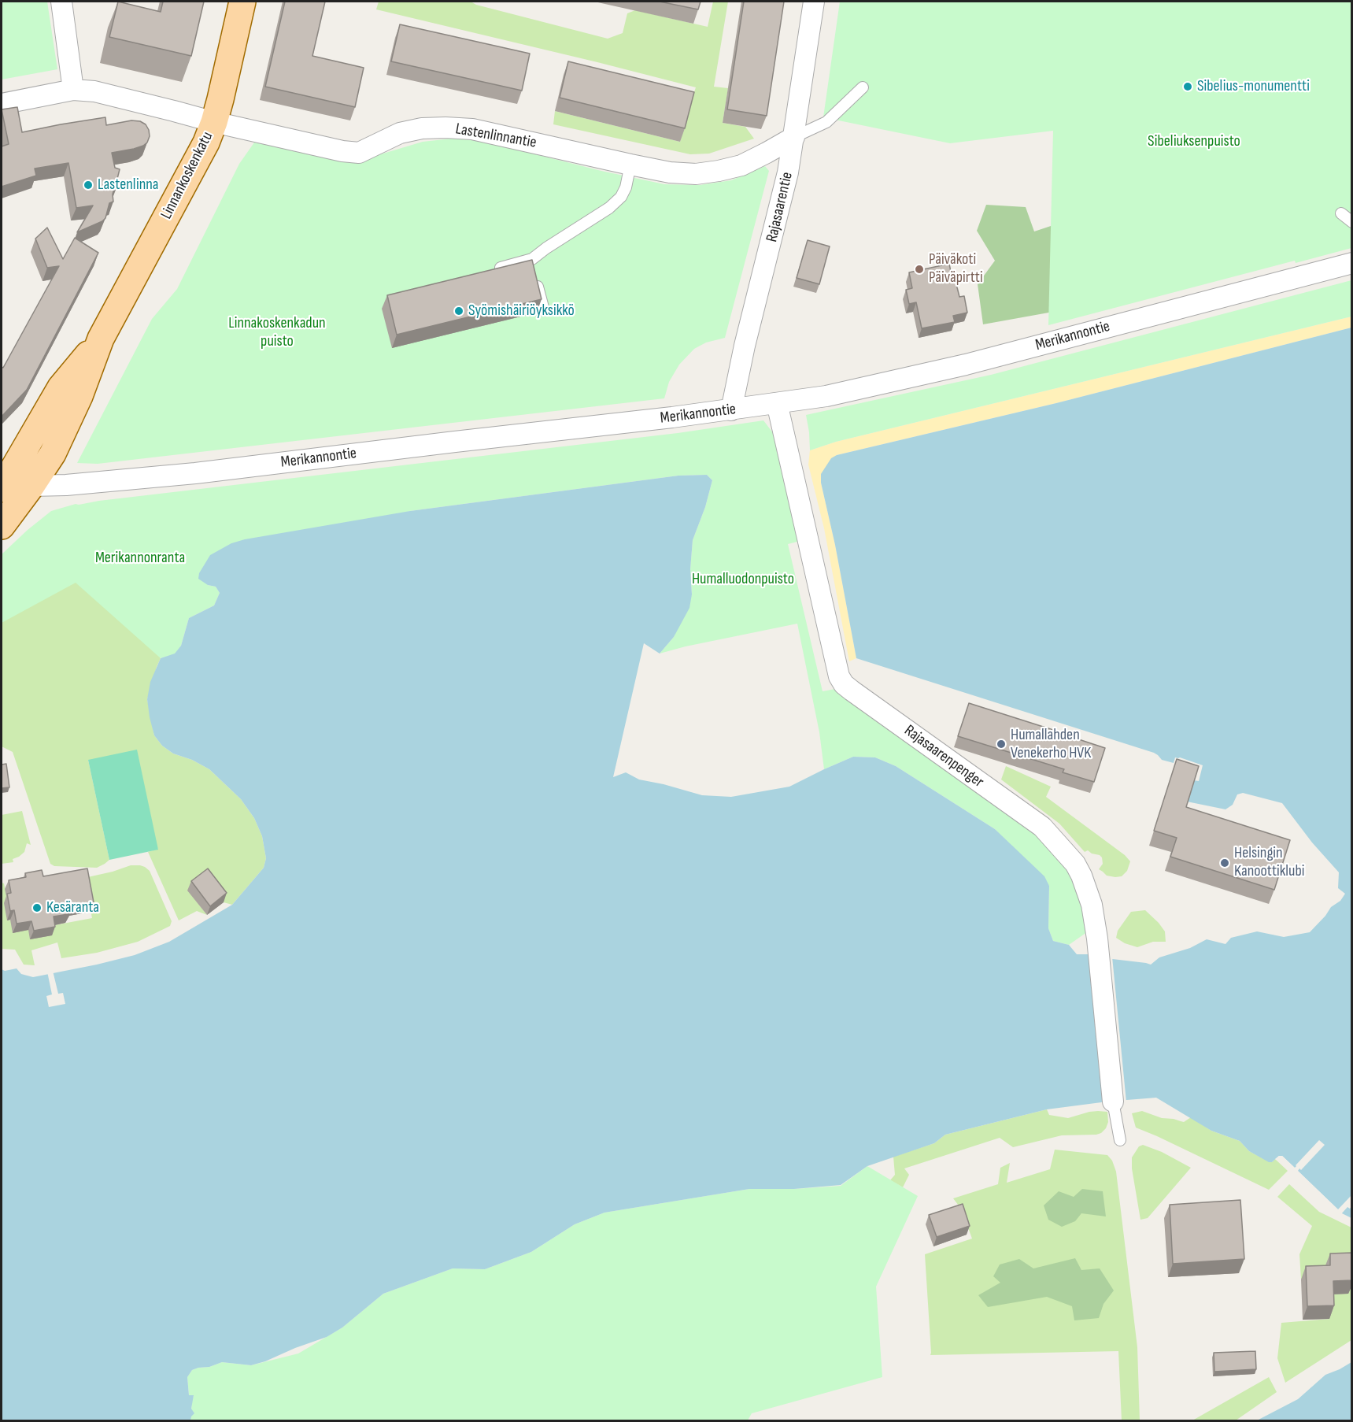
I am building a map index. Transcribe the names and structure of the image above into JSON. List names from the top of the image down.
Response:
{
  "streets": {
    "main road": ["Linnankoskenkatu"],
    "street": [
      "Lastenlinnantie",
      "Rajasaarentie",
      "Merikannontie",
      "Rajasaarenpenger"
    ]
  },
  "crossings": [
    ["Lastenlinnantie", "Linnankoskenkatu"],
    ["Lastenlinnantie", "Rajasaarentie"],
    ["Linnankoskenkatu", "Merikannontie"],
    ["Rajasaarentie", "Merikannontie"],
    ["Merikannontie", "Rajasaarenpenger"]
  ],
  "parks": [
    "Sibeliuksenpuisto",
    "Linnakoskenkadun puisto",
    "Merikannonranta",
    "Humalluodonpuisto"
  ],
  "places": [
    "Sibelius-monumentti",
    "Lastenlinna",
    "Päiväkoti Päiväpirtti",
    "Syömishäiriöyksikkö",
    "Humallahden Venekerho HVK",
    "Helsingin Kanoottiklubi",
    "Kesäranta"
  ]
}
